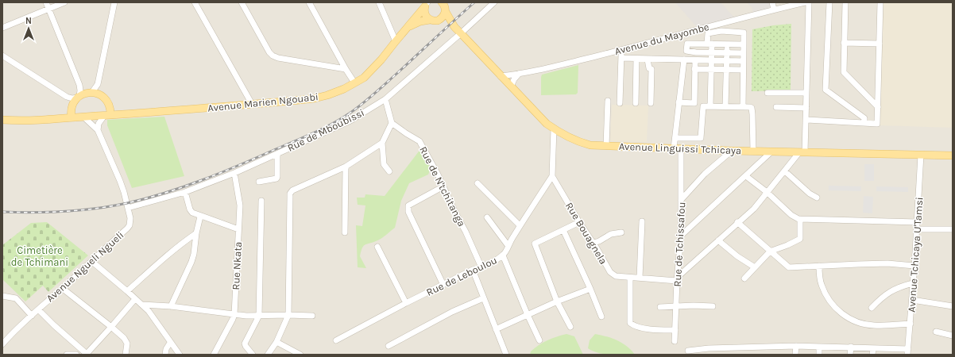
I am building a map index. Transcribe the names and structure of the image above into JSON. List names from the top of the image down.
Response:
{
  "streets": {
    "main road": ["Avenue Marien Ngouabi", "Avenue Linguissi Tchicaya"],
    "street": [
      "Avenue du Mayombe",
      "Rue de Mboubissi",
      "Rue de N'tchitanga",
      "Rue Bouagnela",
      "Rue de Tchissafou",
      "Avenue Tchicaya U'Tamsi",
      "Rue Nkata",
      "Avenue Ngueli Ngueli",
      "Rue de Leboulou"
    ]
  },
  "crossings": [
    ["Avenue du Mayombe", "Avenue Linguissi Tchicaya"],
    ["Rue de Mboubissi", "Avenue Linguissi Tchicaya"],
    ["Rue de Mboubissi", "Rue Nkata"],
    ["Rue de Mboubissi", "Avenue Ngueli Ngueli"],
    ["Avenue Linguissi Tchicaya", "Rue de Tchissafou"],
    ["Avenue Linguissi Tchicaya", "Avenue Tchicaya U'Tamsi"],
    ["Rue de N'tchitanga", "Rue de Leboulou"],
    ["Rue Bouagnela", "Rue de Tchissafou"],
    ["Rue Bouagnela", "Rue de Leboulou"]
  ],
  "parks": ["Cimetière de Tchimani"],
  "north": "top"
}
